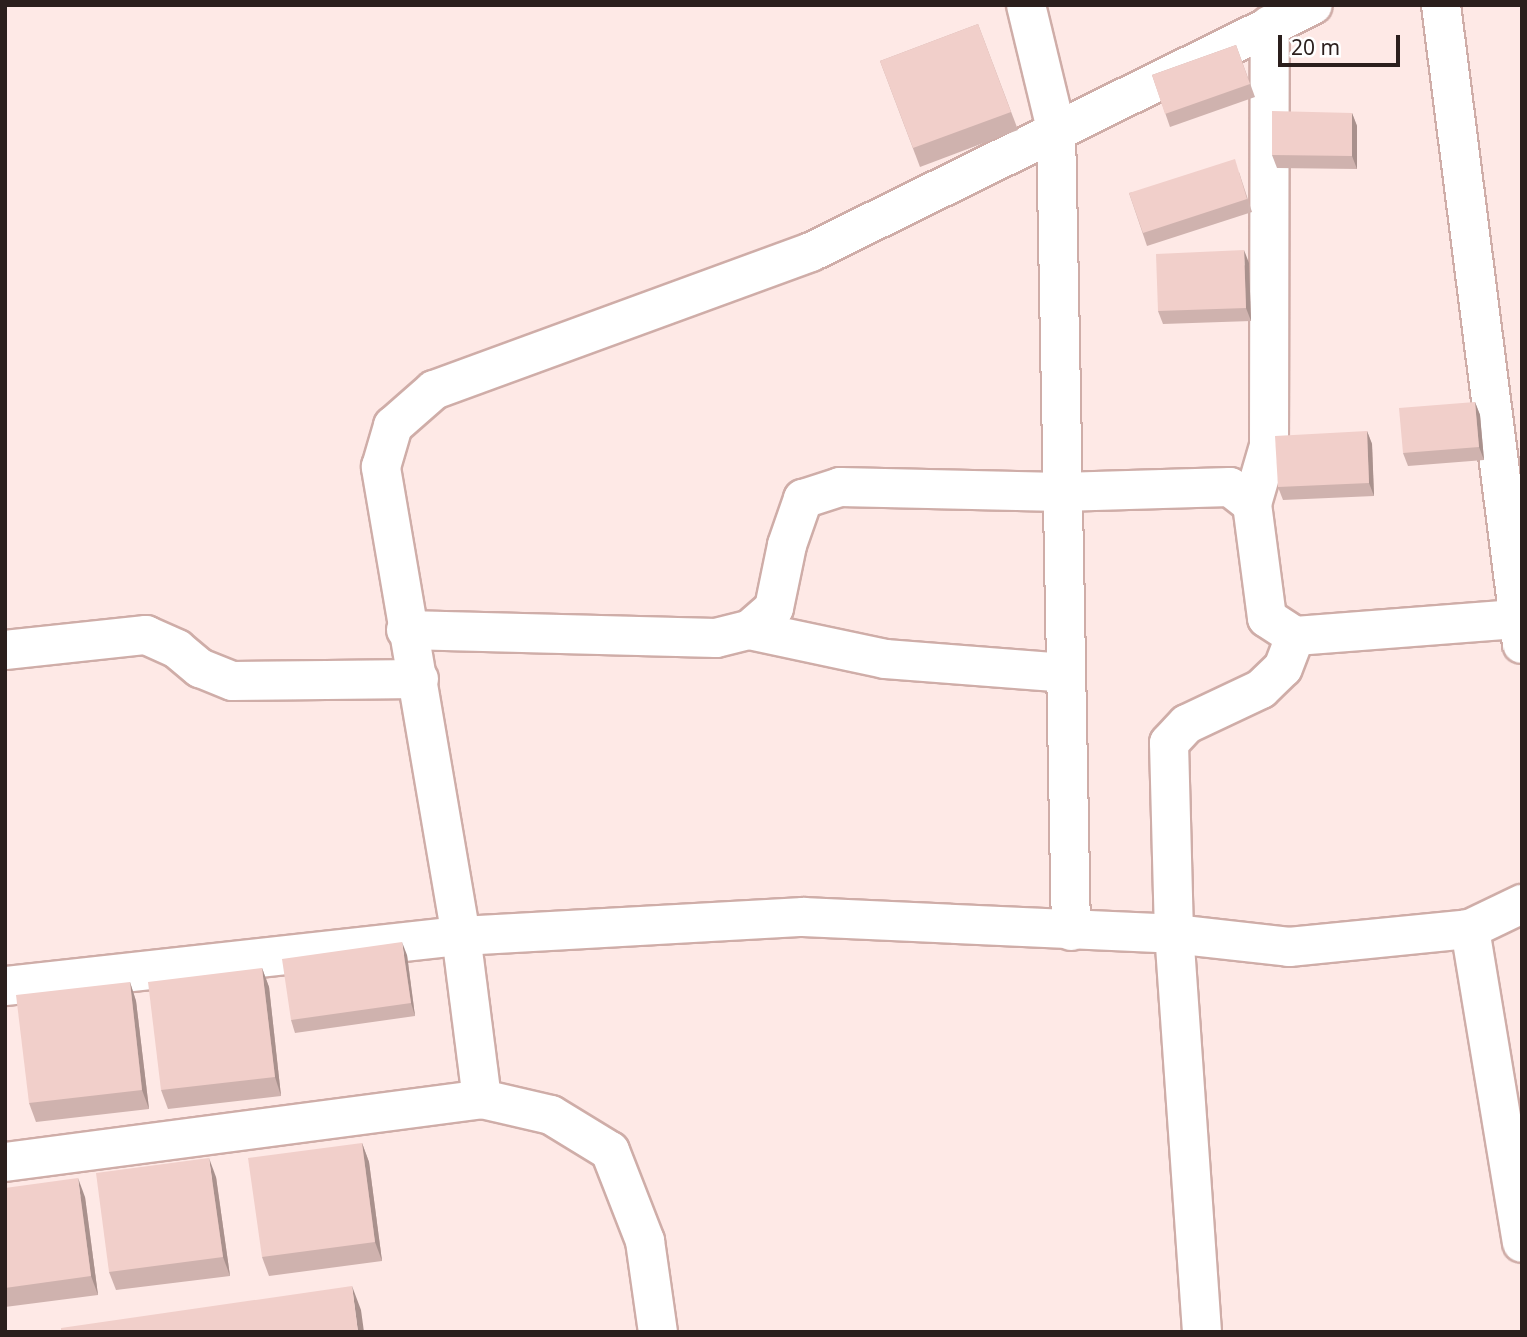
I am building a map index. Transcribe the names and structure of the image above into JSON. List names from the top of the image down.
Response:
{
  "scale_bar": "20 m"
}
